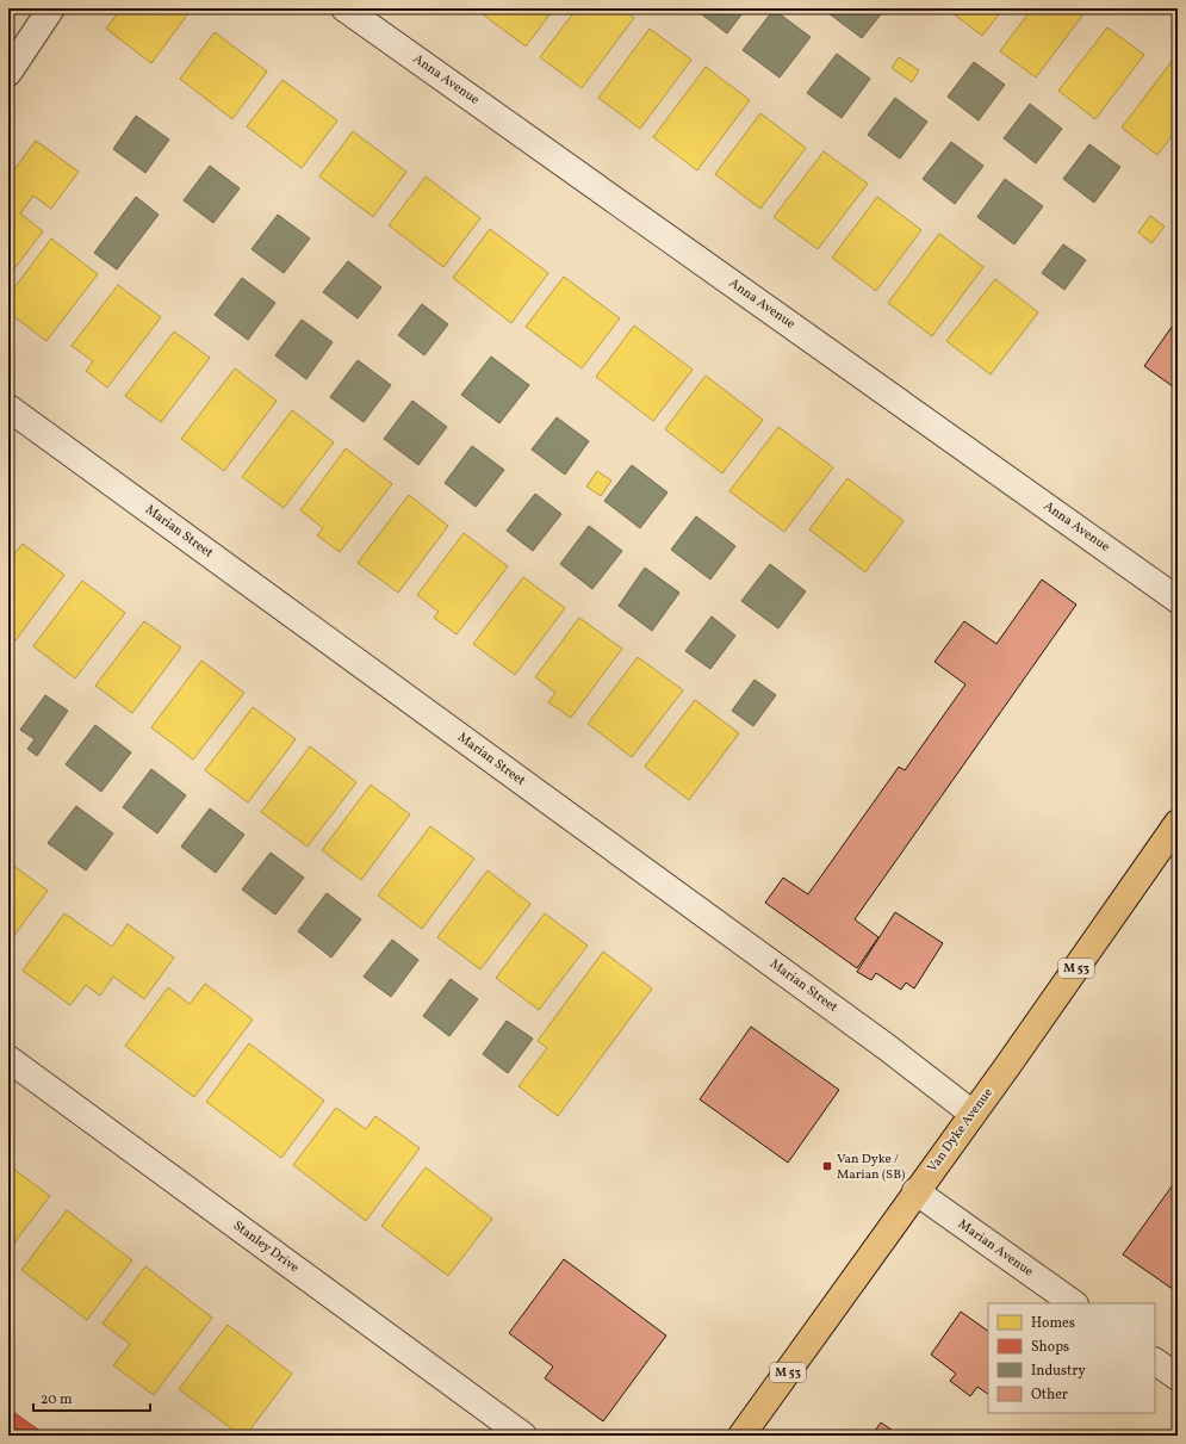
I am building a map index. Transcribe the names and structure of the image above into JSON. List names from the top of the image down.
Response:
{
  "streets": {
    "main road": ["M 53", "Van Dyke Avenue"],
    "street": [
      "Anna Avenue",
      "Marian Street",
      "Stanley Drive",
      "Marian Avenue"
    ]
  },
  "crossings": [
    ["Marian Street", "Van Dyke Avenue"],
    ["Van Dyke Avenue", "Marian Avenue"]
  ],
  "places": {
    "transit": ["Van Dyke / Marian (SB)"]
  },
  "legend": [
    "Homes",
    "Shops",
    "Industry",
    "Other"
  ],
  "scale_bar": "20 m"
}
